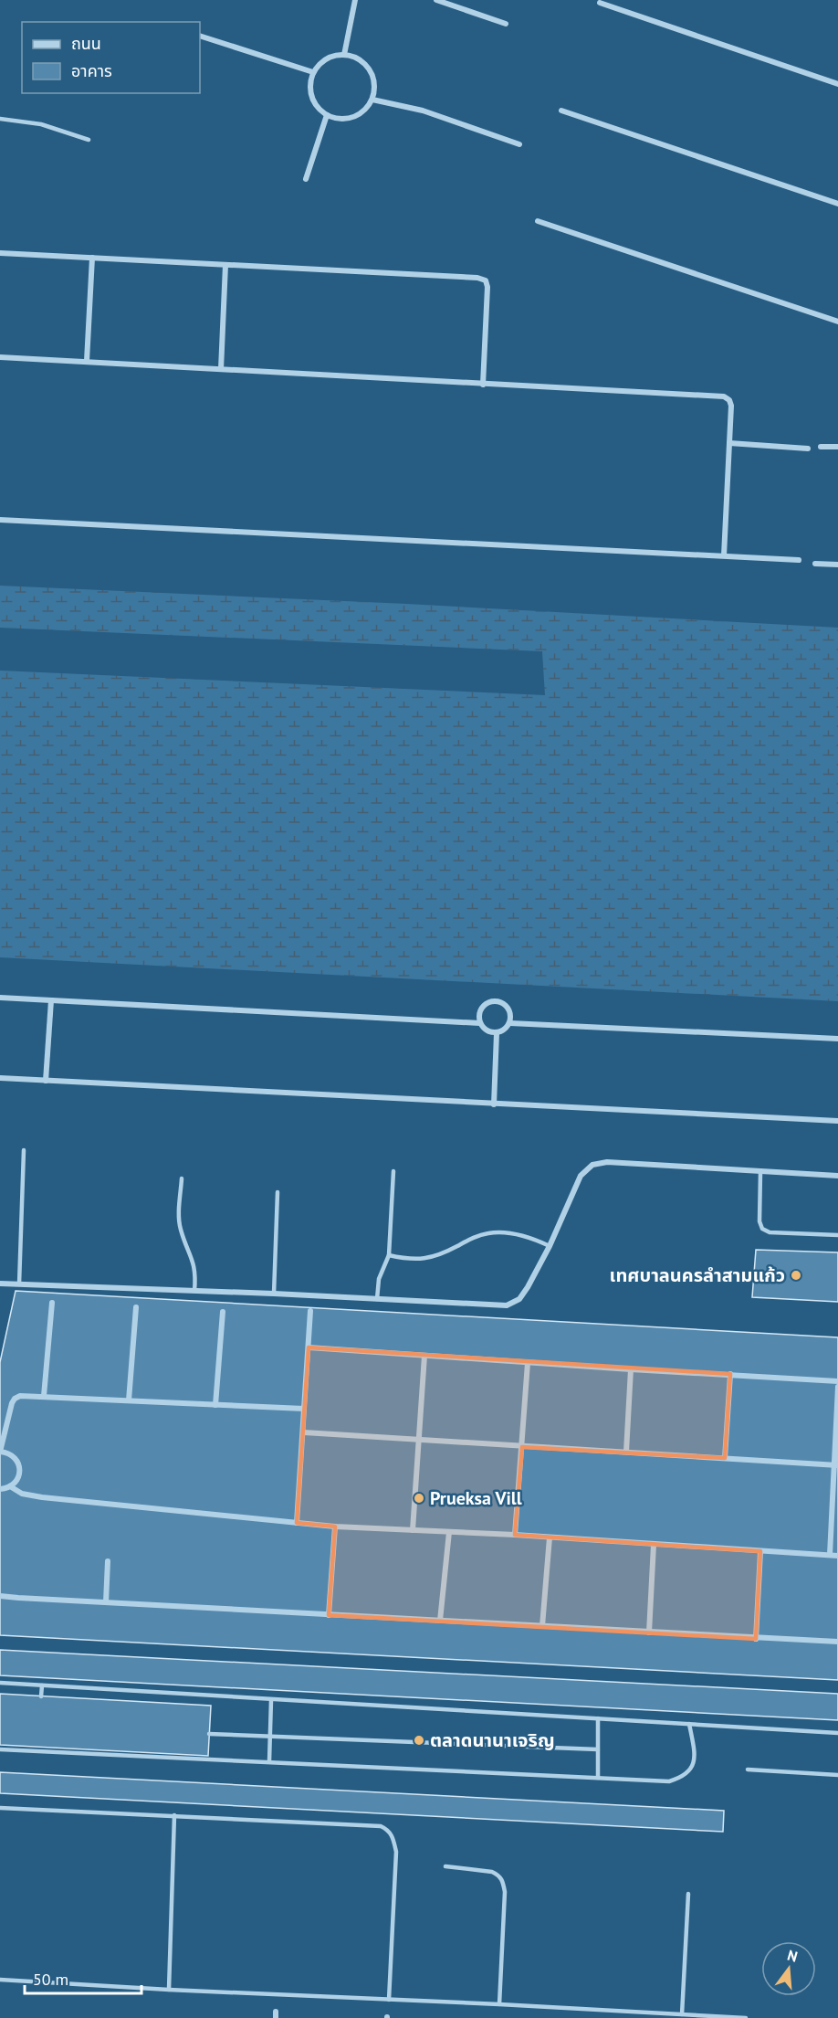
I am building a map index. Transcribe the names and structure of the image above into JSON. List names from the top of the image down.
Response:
{
  "places": ["เทศบาลนครลำสามแก้ว", "Prueksa Vill", "ตลาดนานาเจริญ"],
  "legend": ["ถนน", "อาคาร"],
  "scale_bar": "50 m",
  "north": "top"
}
